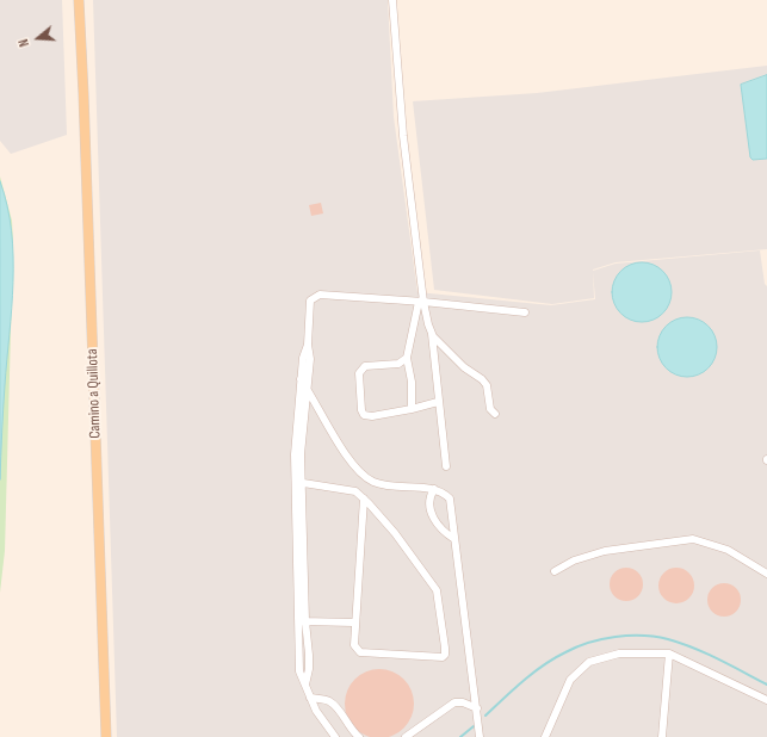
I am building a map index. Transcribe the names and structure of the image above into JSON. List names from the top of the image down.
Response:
{
  "streets": {
    "main road": ["Camino a Quillota"]
  },
  "north": "left"
}
